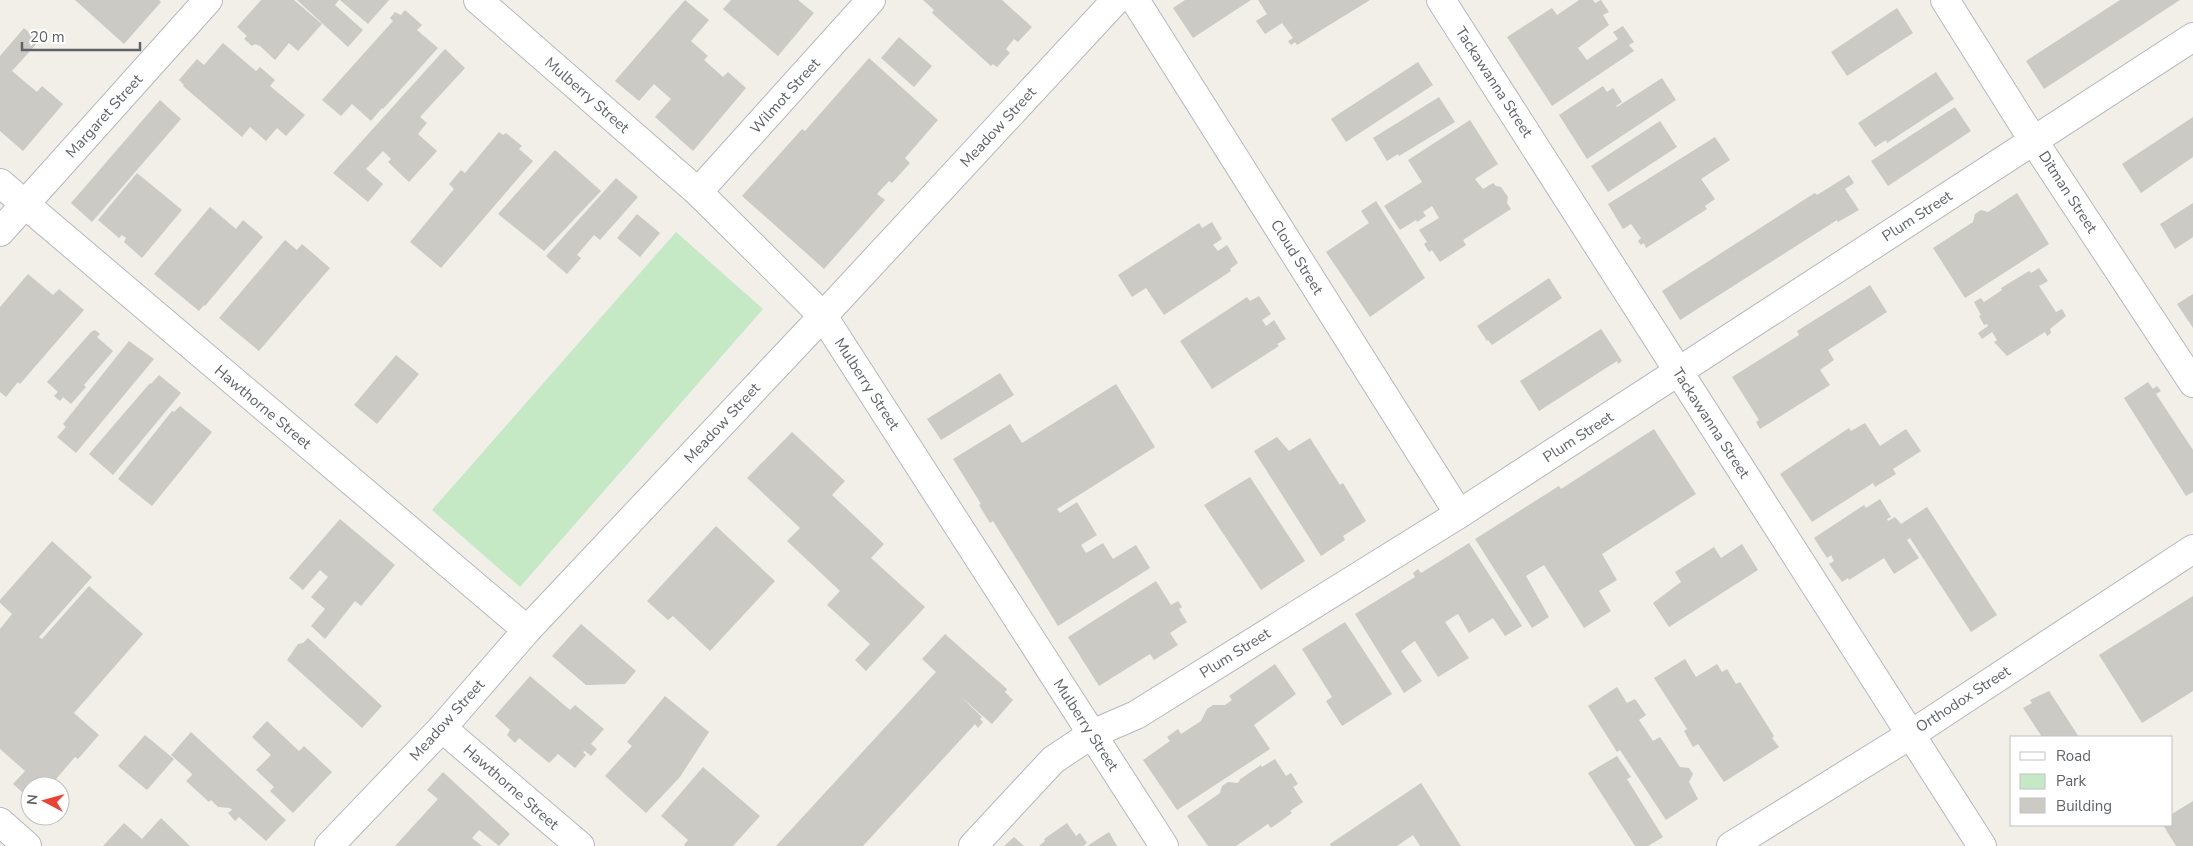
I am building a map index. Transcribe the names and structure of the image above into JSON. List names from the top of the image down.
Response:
{
  "streets": {
    "street": [
      "Tackawanna Street",
      "Mulberry Street",
      "Wilmot Street",
      "Margaret Street",
      "Meadow Street",
      "Ditman Street",
      "Plum Street",
      "Cloud Street",
      "Hawthorne Street",
      "Orthodox Street"
    ]
  },
  "crossings": [
    ["Tackawanna Street", "Plum Street"],
    ["Tackawanna Street", "Orthodox Street"],
    ["Mulberry Street", "Wilmot Street"],
    ["Mulberry Street", "Meadow Street"],
    ["Mulberry Street", "Plum Street"],
    ["Margaret Street", "Hawthorne Street"],
    ["Meadow Street", "Hawthorne Street"],
    ["Ditman Street", "Plum Street"],
    ["Plum Street", "Cloud Street"]
  ],
  "legend": ["Road", "Park", "Building"],
  "scale_bar": "20 m",
  "north": "left"
}
